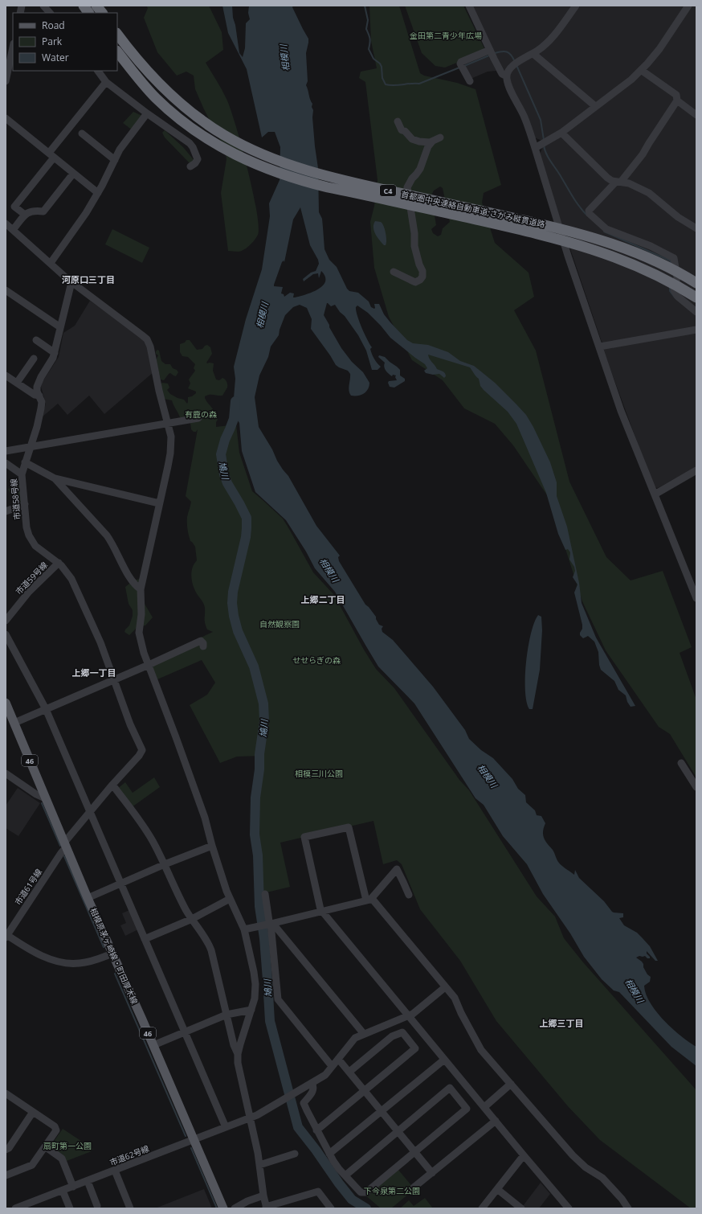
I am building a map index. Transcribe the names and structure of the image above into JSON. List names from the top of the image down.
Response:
{
  "streets": {
    "highway": ["C4", "首都圏中央連絡自動車道;さがみ縦貫道路"],
    "main road": ["46", "相模原茅ヶ崎線・町田厚木線"],
    "street": [
      "市道58号線",
      "市道59号線",
      "市道61号線",
      "市道62号線"
    ]
  },
  "crossings": [
    ["市道58号線", "市道59号線"],
    ["市道58号線", "市道61号線"],
    ["市道61号線", "相模原茅ヶ崎線・町田厚木線"],
    ["相模原茅ヶ崎線・町田厚木線", "市道62号線"]
  ],
  "districts": [
    "河原口三丁目",
    "上郷二丁目",
    "上郷一丁目",
    "上郷三丁目"
  ],
  "water": ["相模川", "鳩川"],
  "parks": [
    "金田第二青少年広場",
    "有鹿の森",
    "自然観察園",
    "せせらぎの森",
    "相模三川公園",
    "扇町第一公園",
    "下今泉第二公園"
  ],
  "legend": ["Road", "Park", "Water"]
}
